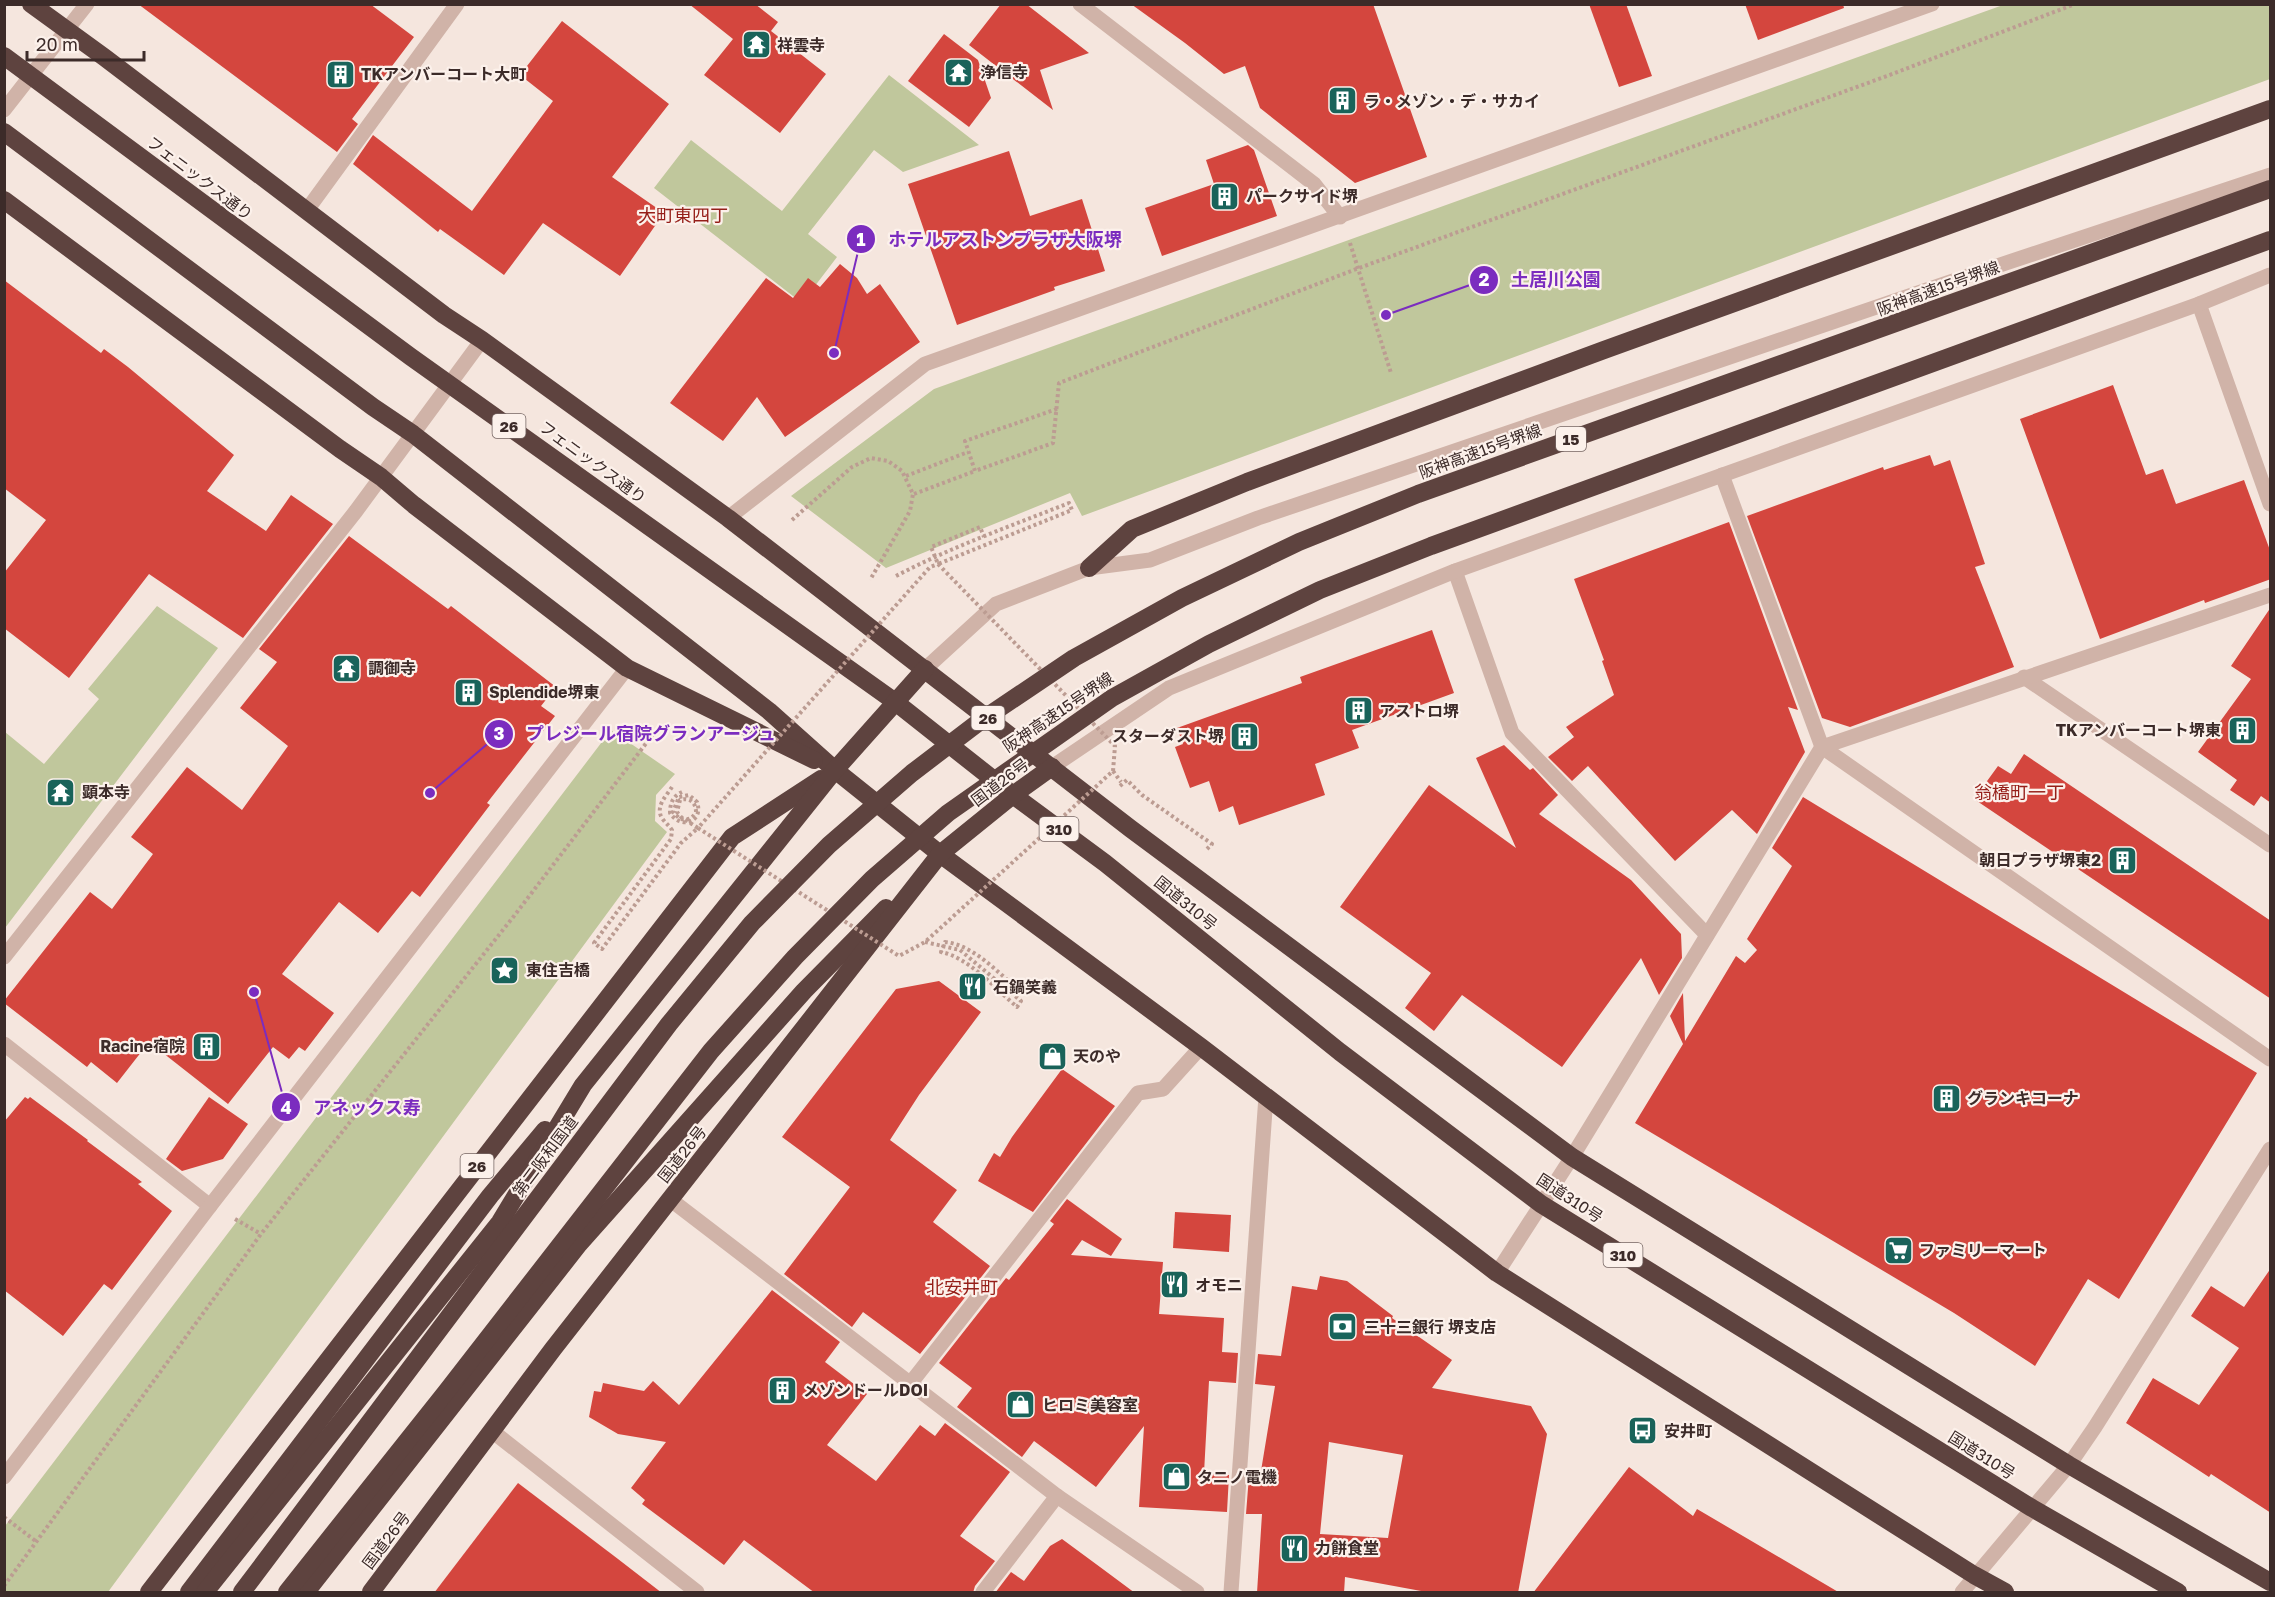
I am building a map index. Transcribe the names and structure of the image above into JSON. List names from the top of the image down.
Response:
{
  "streets": {
    "highway": [
      "フェニックス通り",
      "阪神高速15号堺線",
      "26",
      "15",
      "国道26号",
      "310",
      "国道310号",
      "第二阪和国道"
    ]
  },
  "crossings": [
    ["フェニックス通り", "26"],
    ["フェニックス通り", "国道26号"],
    ["フェニックス通り", "国道310号"],
    ["阪神高速15号堺線", "第二阪和国道"],
    ["26", "国道26号"],
    ["26", "310"],
    ["国道26号", "310"],
    ["国道26号", "国道310号"]
  ],
  "districts": ["大町東四丁", "翁橋町一丁", "北安井町"],
  "places": {
    "temple": [
      "祥雲寺",
      "浄信寺",
      "調御寺",
      "顕本寺"
    ],
    "building": [
      "TKアンバーコート大町",
      "ラ・メゾン・デ・サカイ",
      "パークサイド堺",
      "Splendide堺東",
      "アストロ堺",
      "TKアンバーコート堺東",
      "スターダスト堺",
      "朝日プラザ堺東2",
      "Racine宿院",
      "グランキコーナ",
      "メゾンドールDOI"
    ],
    "other": [
      "土居川公園",
      "ホテルアストンプラザ大阪堺",
      "プレジール宿院グランアージュ",
      "アネックス寿"
    ],
    "place": ["東住吉橋"],
    "restaurant": ["石鍋笑義", "オモニ", "力餅食堂"],
    "shop": ["天のや", "ヒロミ美容室", "タニノ電機"],
    "supermarket": ["ファミリーマート"],
    "bank": ["三十三銀行 堺支店"],
    "bus stop": ["安井町"]
  },
  "scale_bar": "20 m"
}
